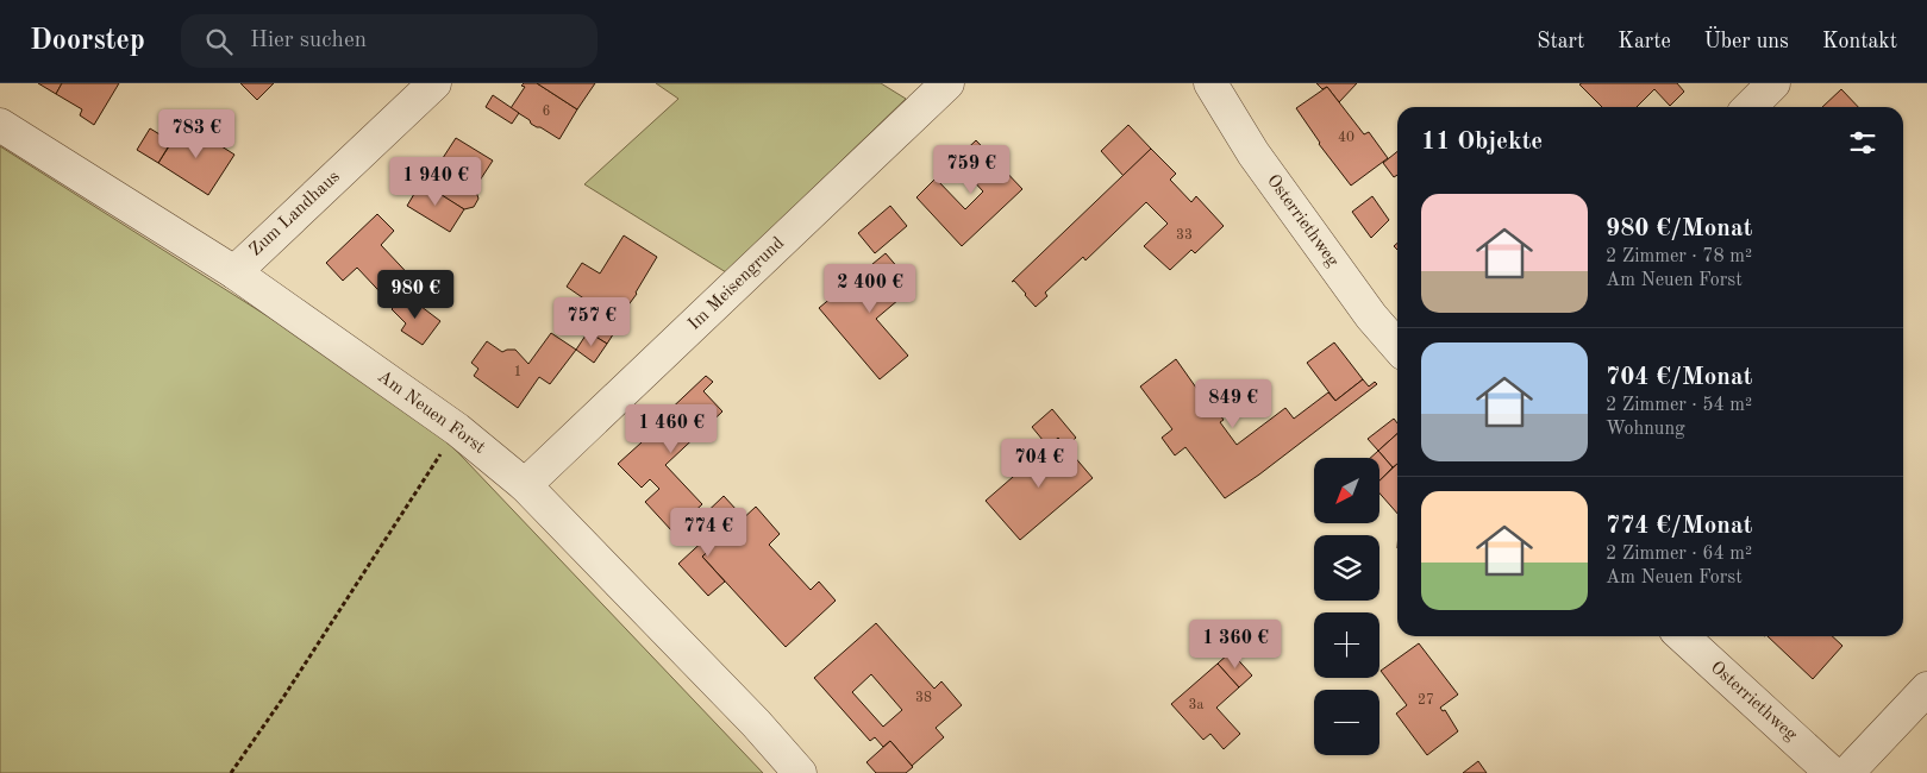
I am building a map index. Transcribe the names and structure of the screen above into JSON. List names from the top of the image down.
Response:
{
  "streets": {
    "street": [
      "Zum Landhaus",
      "Osterriethweg",
      "Im Meisengrund",
      "Am Neuen Forst"
    ]
  },
  "crossings": [
    ["Zum Landhaus", "Am Neuen Forst"],
    ["Im Meisengrund", "Am Neuen Forst"]
  ],
  "house_numbers": [
    "6",
    "40",
    "33",
    "1",
    "38",
    "27",
    "3a"
  ],
  "north": "bottom left",
  "page": {
    "header": "Doorstep",
    "search": "Hier suchen",
    "nav": [
      "Start",
      "Karte",
      "Über uns",
      "Kontakt"
    ],
    "heading": "11 Objekte",
    "price": [
      "783 €",
      "759 €",
      "1 940 €",
      "2 400 €",
      "980 €",
      "757 €",
      "849 €",
      "1 460 €",
      "704 €",
      "774 €",
      "1 360 €"
    ],
    "list": [
      {
        "name": "980 €/Monat",
        "note": "2 Zimmer · 78 m² · Am Neuen Forst"
      },
      {
        "name": "704 €/Monat",
        "note": "2 Zimmer · 54 m² · Wohnung"
      },
      {
        "name": "774 €/Monat",
        "note": "2 Zimmer · 64 m² · Am Neuen Forst"
      }
    ],
    "map_buttons": ["+", "−"]
  }
}
